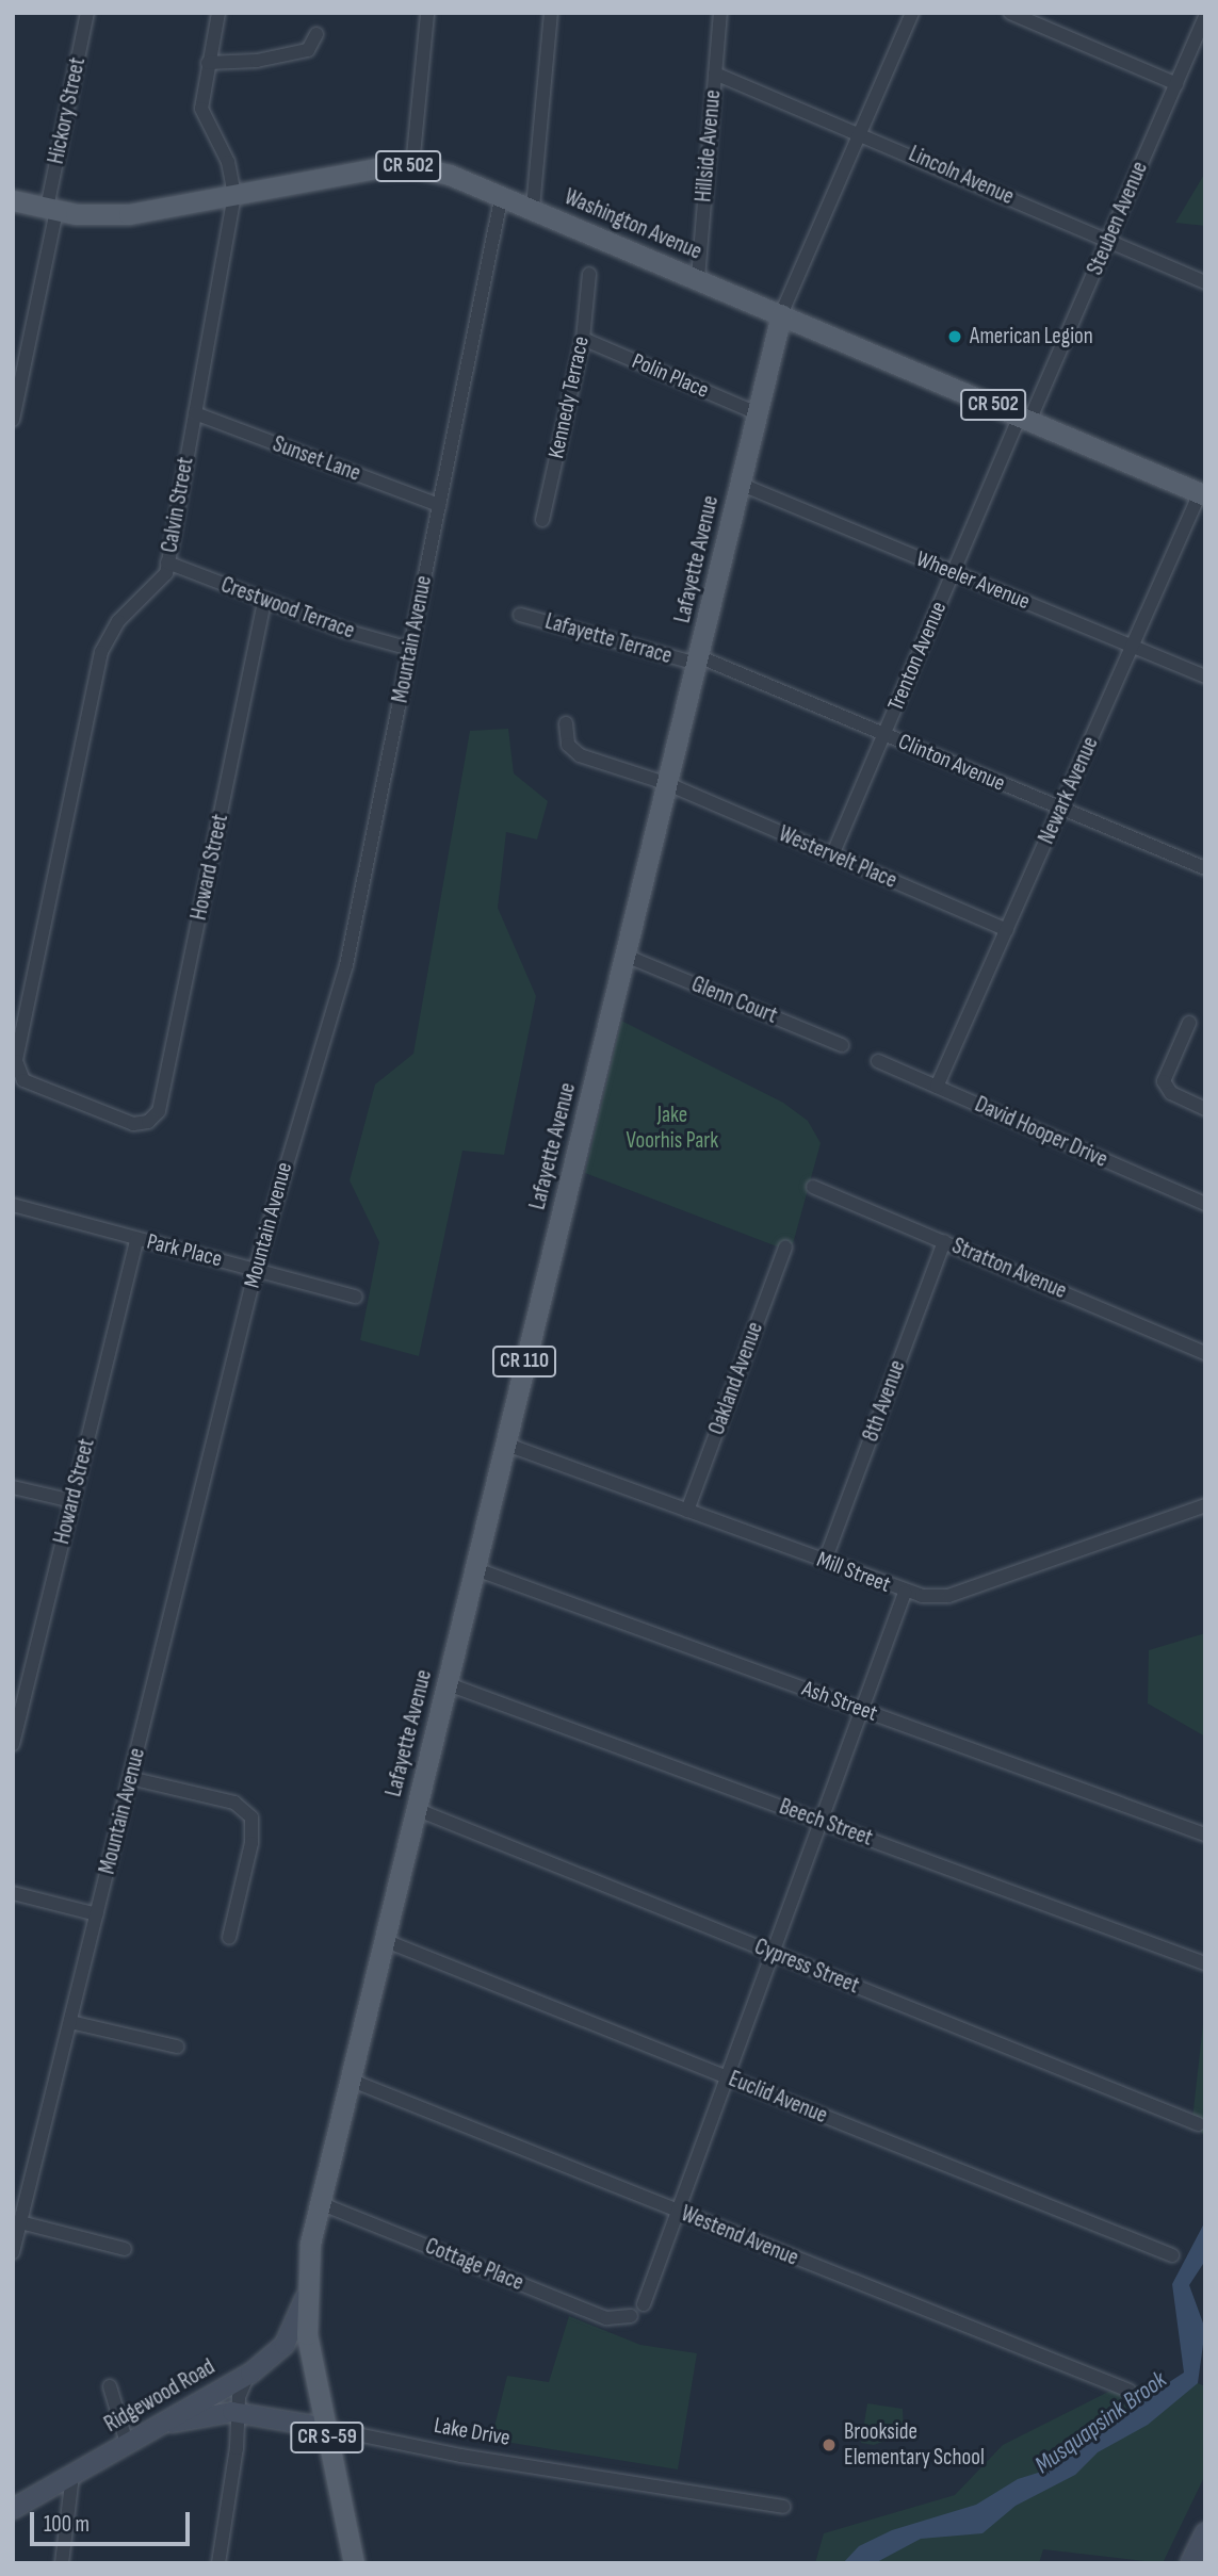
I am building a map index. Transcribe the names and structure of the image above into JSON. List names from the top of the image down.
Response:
{
  "streets": {
    "main road": [
      "CR 502",
      "Washington Avenue",
      "Lafayette Avenue",
      "CR 110",
      "Ridgewood Road",
      "Lake Drive",
      "CR S-59"
    ],
    "street": [
      "Hickory Street",
      "Hillside Avenue",
      "Lincoln Avenue",
      "Steuben Avenue",
      "Polin Place",
      "Kennedy Terrace",
      "Sunset Lane",
      "Calvin Street",
      "Wheeler Avenue",
      "Crestwood Terrace",
      "Mountain Avenue",
      "Lafayette Terrace",
      "Trenton Avenue",
      "Clinton Avenue",
      "Newark Avenue",
      "Westervelt Place",
      "Howard Street",
      "Glenn Court",
      "David Hooper Drive",
      "Park Place",
      "Stratton Avenue",
      "Oakland Avenue",
      "8th Avenue",
      "Mill Street",
      "Ash Street",
      "Beech Street",
      "Cypress Street",
      "Euclid Avenue",
      "Westend Avenue",
      "Cottage Place"
    ]
  },
  "crossings": [
    ["Hickory Street", "Washington Avenue"],
    ["Hillside Avenue", "Lincoln Avenue"],
    ["Hillside Avenue", "Washington Avenue"],
    ["Lincoln Avenue", "Steuben Avenue"],
    ["Lincoln Avenue", "Lafayette Avenue"],
    ["Steuben Avenue", "Washington Avenue"],
    ["Steuben Avenue", "Trenton Avenue"],
    ["Washington Avenue", "Calvin Street"],
    ["Washington Avenue", "Lafayette Avenue"],
    ["Washington Avenue", "Mountain Avenue"],
    ["Washington Avenue", "Trenton Avenue"],
    ["Washington Avenue", "Newark Avenue"],
    ["Polin Place", "Kennedy Terrace"],
    ["Polin Place", "Lafayette Avenue"],
    ["Sunset Lane", "Calvin Street"],
    ["Sunset Lane", "Mountain Avenue"],
    ["Calvin Street", "Crestwood Terrace"],
    ["Calvin Street", "Howard Street"],
    ["Lafayette Avenue", "Wheeler Avenue"],
    ["Lafayette Avenue", "Lafayette Terrace"],
    ["Lafayette Avenue", "Clinton Avenue"],
    ["Lafayette Avenue", "Westervelt Place"],
    ["Lafayette Avenue", "Glenn Court"],
    ["Lafayette Avenue", "Mill Street"],
    ["Lafayette Avenue", "Ash Street"],
    ["Lafayette Avenue", "Beech Street"],
    ["Lafayette Avenue", "Cypress Street"],
    ["Lafayette Avenue", "Euclid Avenue"],
    ["Lafayette Avenue", "Westend Avenue"],
    ["Lafayette Avenue", "Cottage Place"],
    ["Lafayette Avenue", "Ridgewood Road"],
    ["Lafayette Avenue", "CR S-59"],
    ["Wheeler Avenue", "Trenton Avenue"],
    ["Wheeler Avenue", "Newark Avenue"],
    ["Crestwood Terrace", "Mountain Avenue"],
    ["Crestwood Terrace", "Howard Street"],
    ["Mountain Avenue", "Park Place"],
    ["Lafayette Terrace", "Clinton Avenue"],
    ["Trenton Avenue", "Clinton Avenue"],
    ["Trenton Avenue", "Westervelt Place"],
    ["Clinton Avenue", "Newark Avenue"],
    ["Newark Avenue", "Westervelt Place"],
    ["Newark Avenue", "David Hooper Drive"],
    ["Howard Street", "Park Place"],
    ["Stratton Avenue", "8th Avenue"],
    ["Oakland Avenue", "Mill Street"],
    ["8th Avenue", "Mill Street"],
    ["Ridgewood Road", "Lake Drive"],
    ["Ridgewood Road", "CR S-59"],
    ["Lake Drive", "CR S-59"]
  ],
  "water": ["Musquapsink Brook"],
  "parks": ["Jake Voorhis Park"],
  "places": ["American Legion", "Brookside Elementary School"],
  "scale_bar": "100 m"
}
